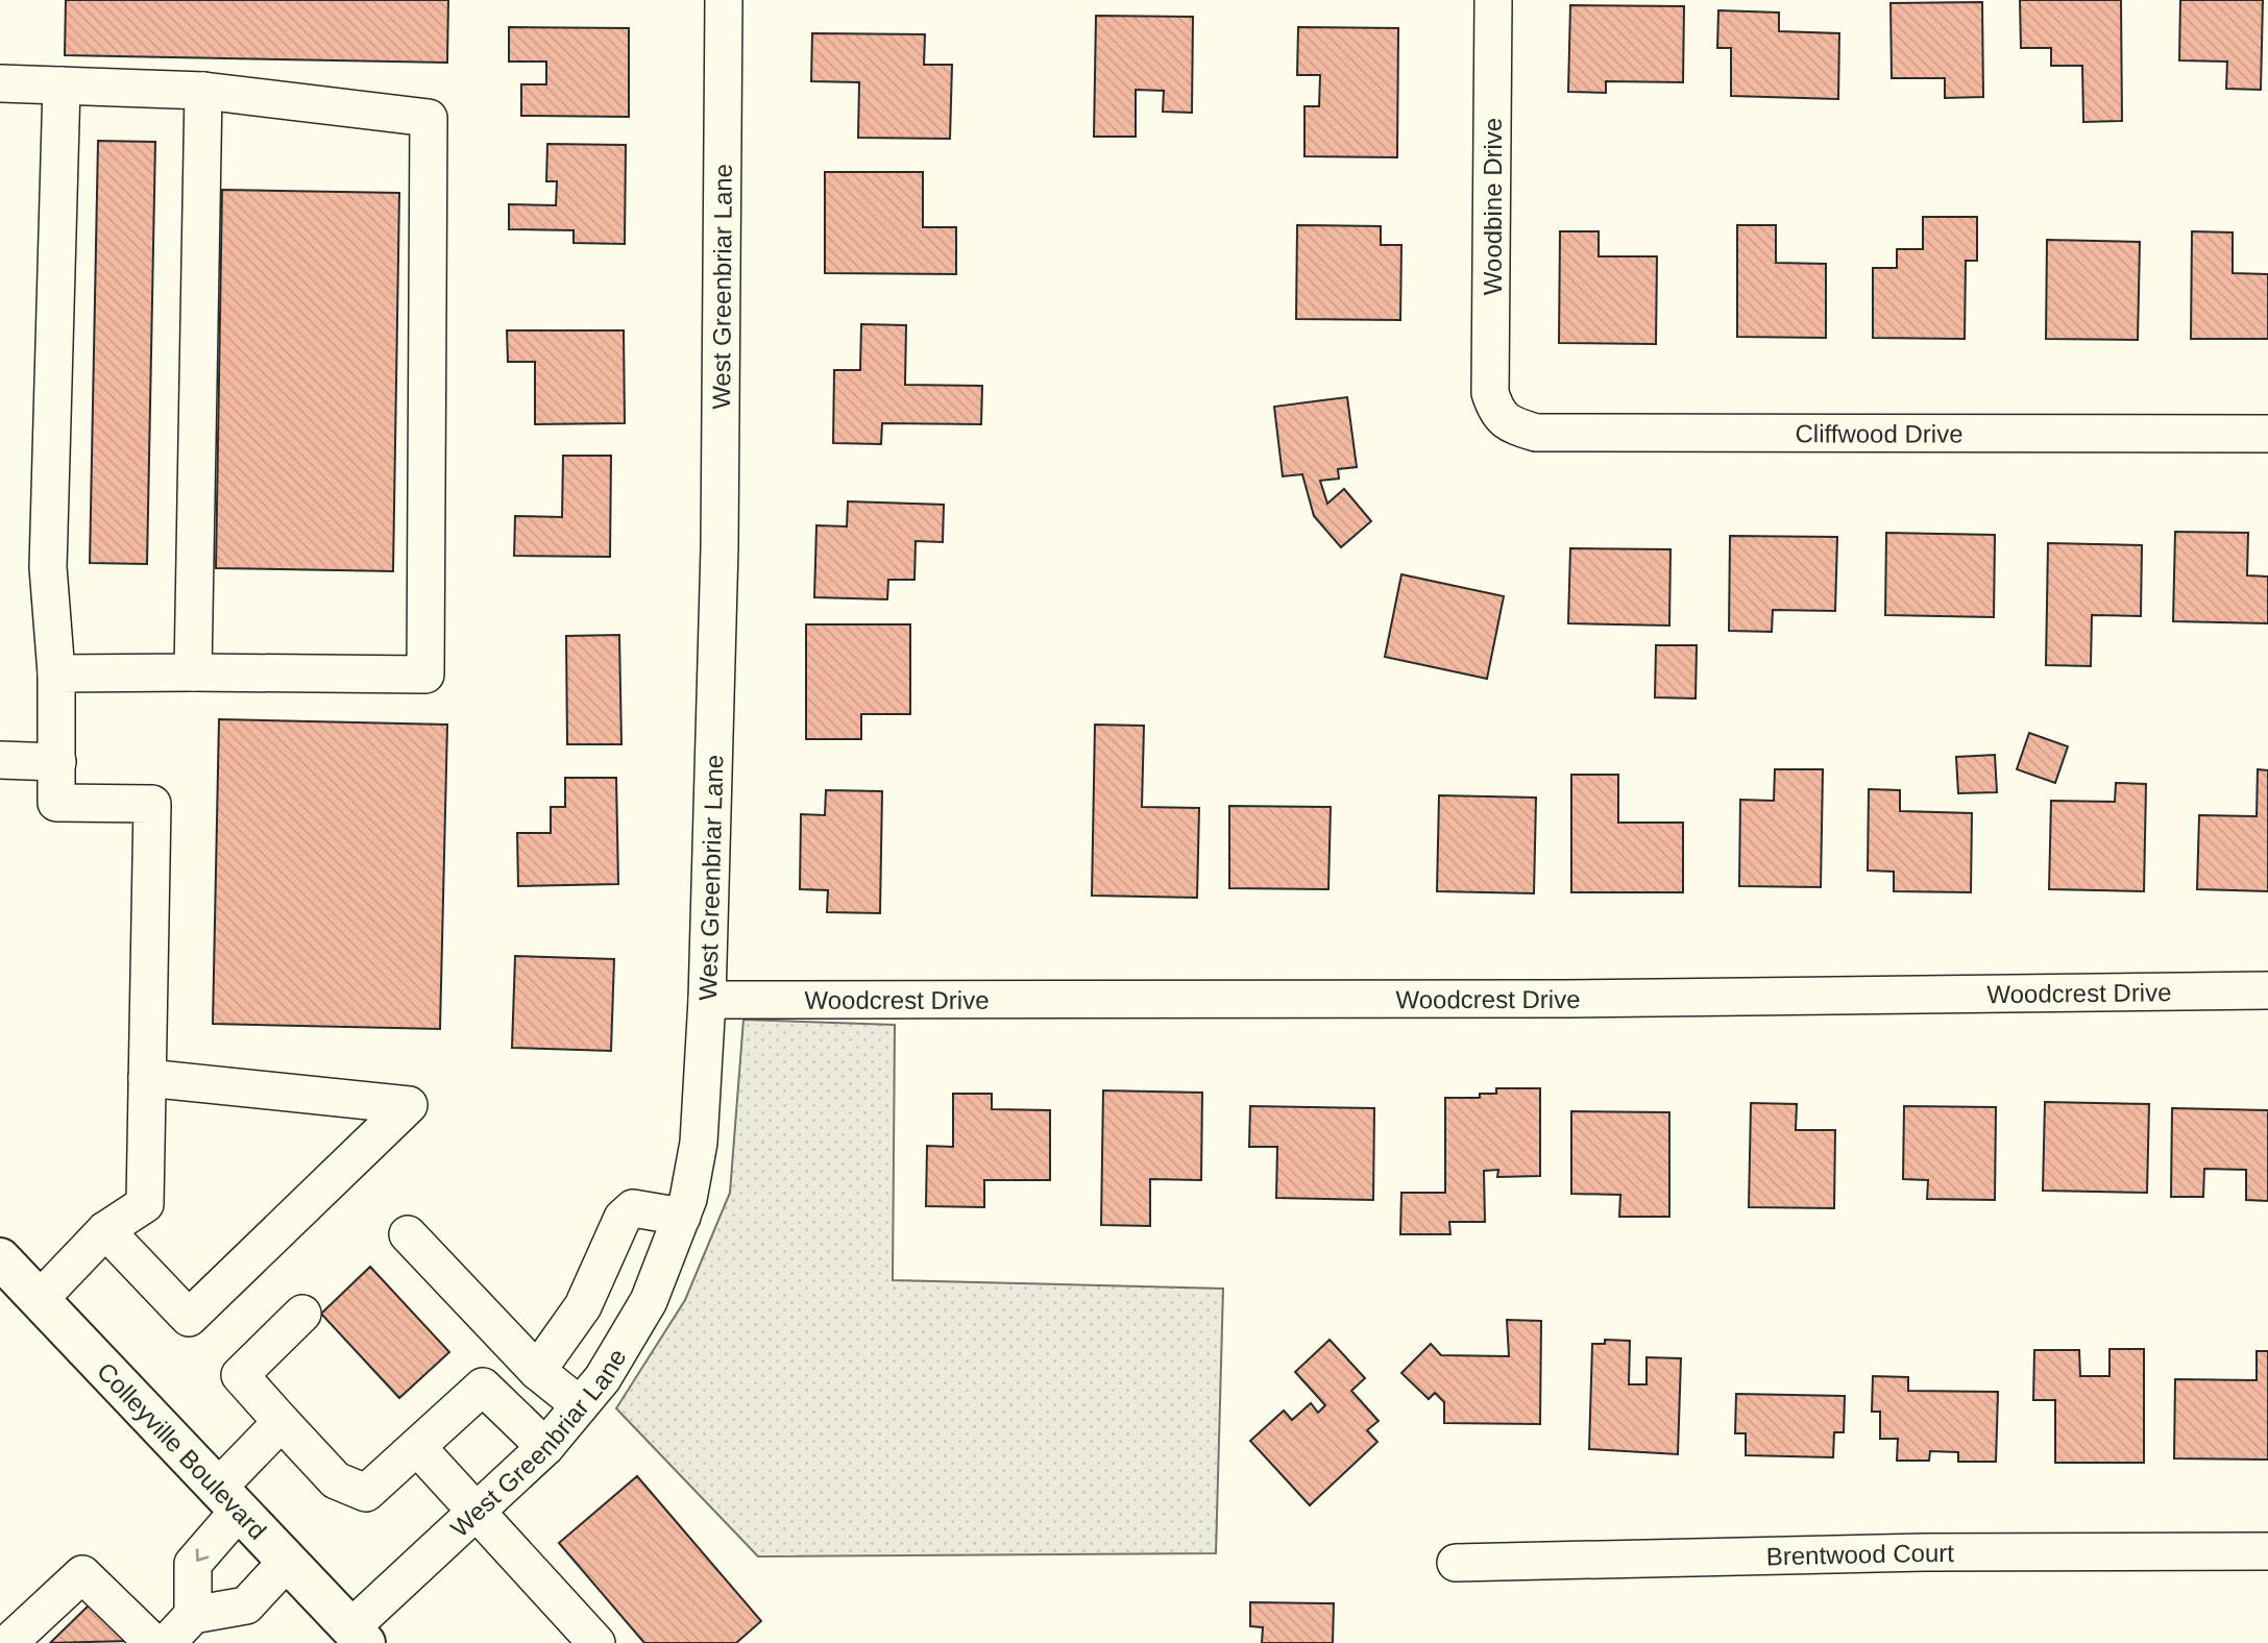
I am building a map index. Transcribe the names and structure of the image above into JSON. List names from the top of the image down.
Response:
{
  "streets": {
    "main road": ["Colleyville Boulevard"],
    "street": [
      "Woodbine Drive",
      "West Greenbriar Lane",
      "Cliffwood Drive",
      "Woodcrest Drive",
      "Brentwood Court"
    ]
  },
  "crossings": [
    ["Woodbine Drive", "Cliffwood Drive"],
    ["West Greenbriar Lane", "Woodcrest Drive"],
    ["West Greenbriar Lane", "Colleyville Boulevard"]
  ]
}
